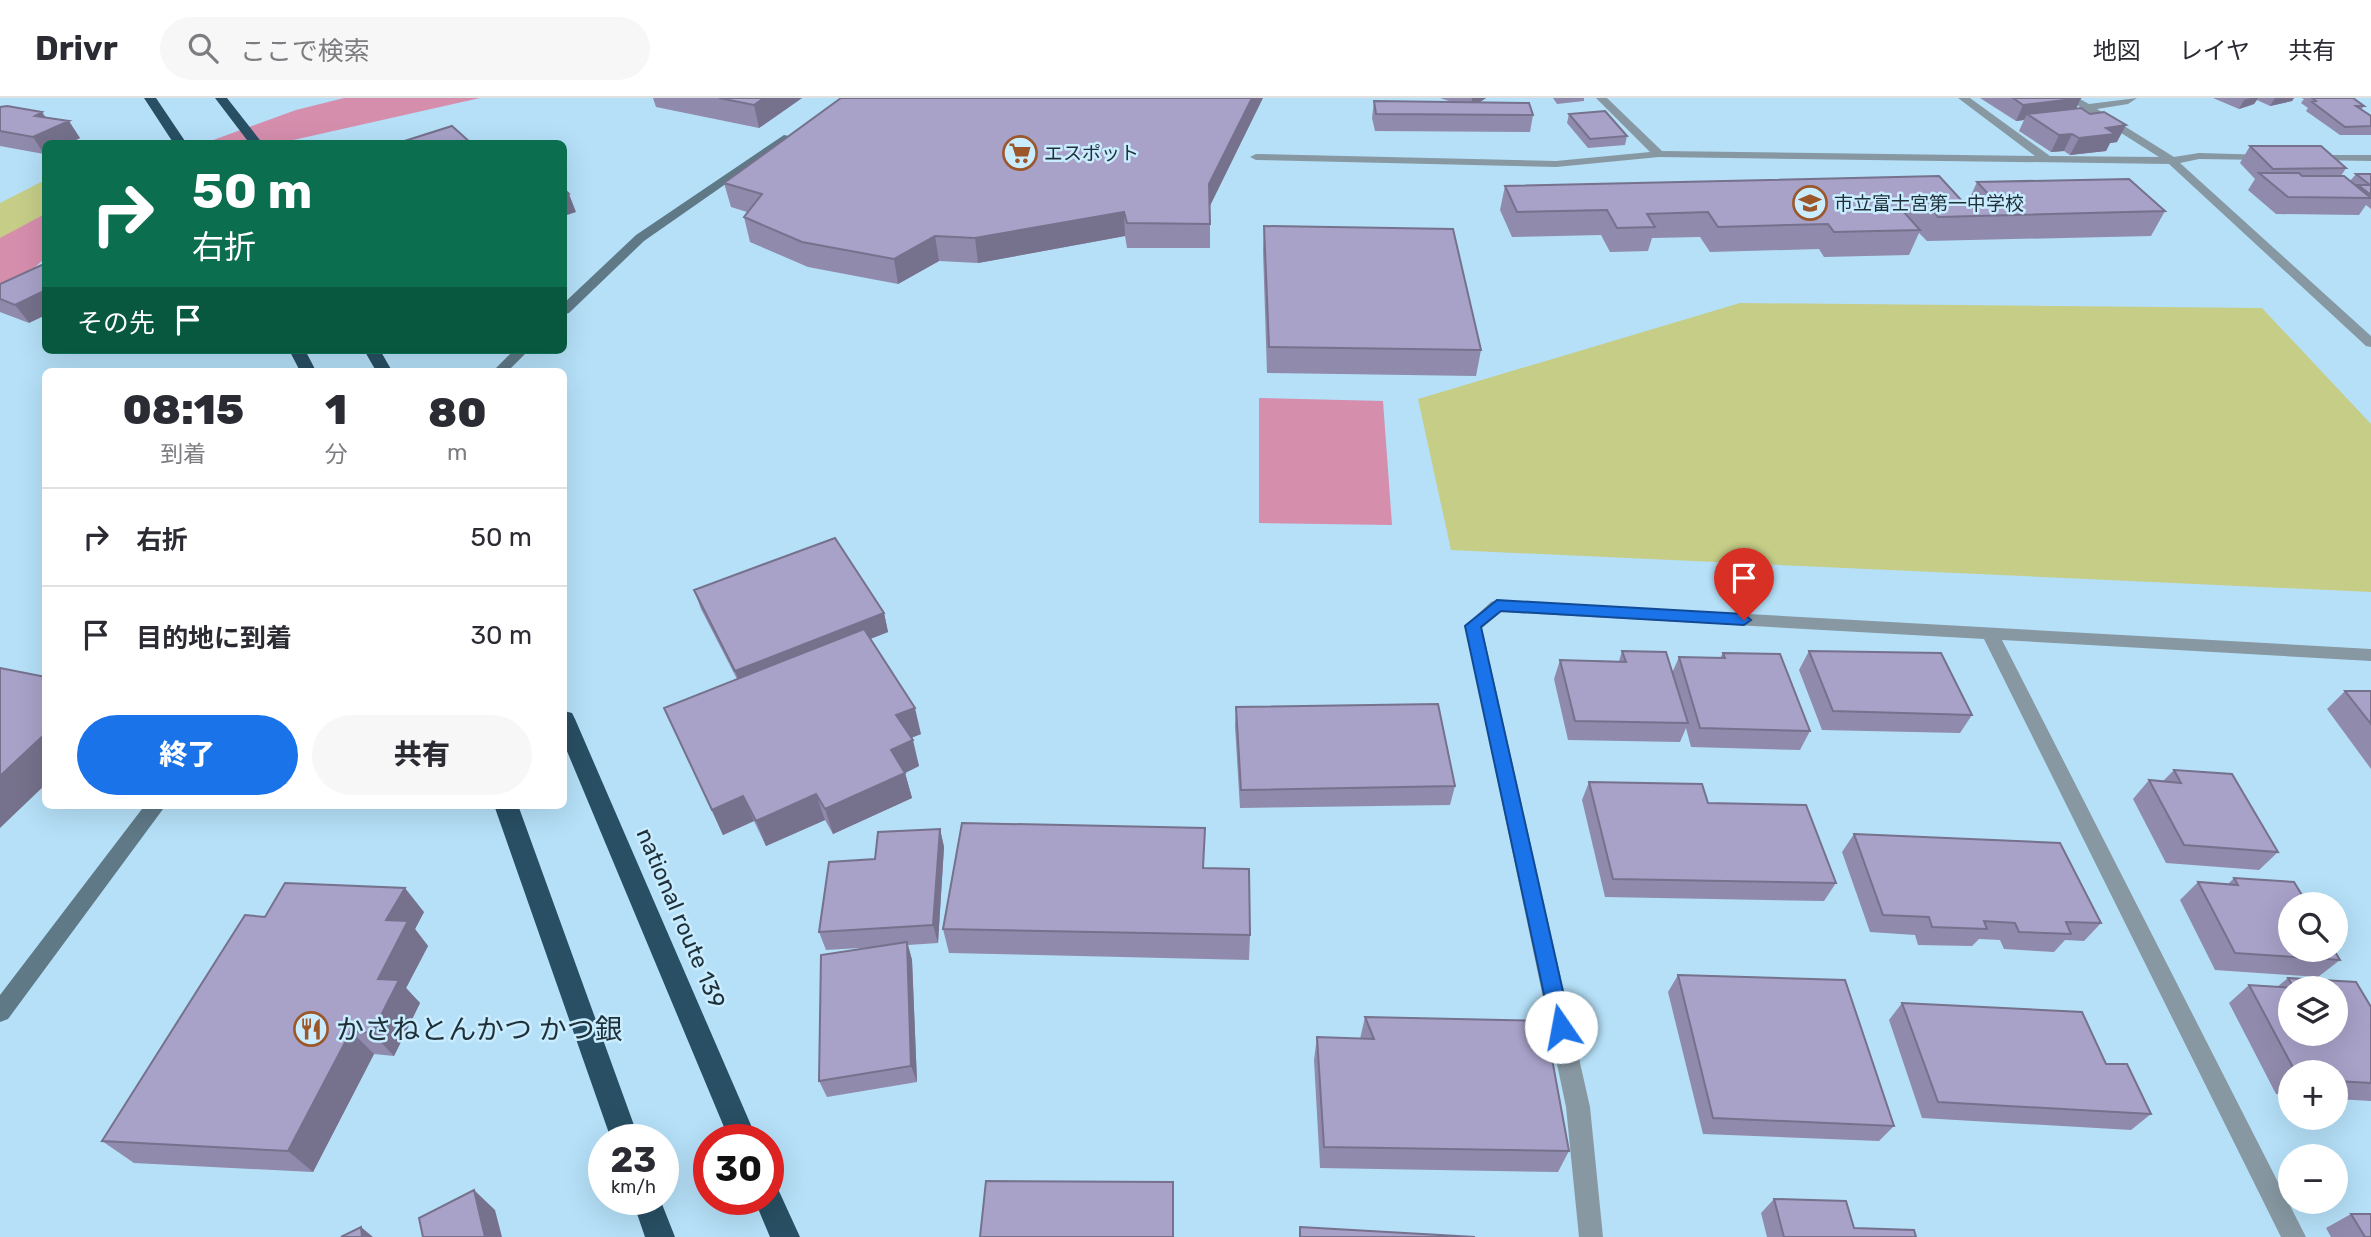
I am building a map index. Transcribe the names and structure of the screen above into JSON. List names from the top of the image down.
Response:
{
  "streets": {
    "highway": ["national route 139"]
  },
  "places": {
    "supermarket": ["エスポット"],
    "school or university": ["市立富士宮第一中学校"],
    "restaurant": ["かさねとんかつ かつ銀"]
  },
  "page": {
    "header": "Drivr",
    "search": "ここで検索",
    "nav": ["地図", "レイヤ", "共有"],
    "turn": ["50 m", "右折"],
    "then": "その先",
    "eta": [
      "08:15",
      "到着",
      "1",
      "分",
      "80",
      "m"
    ],
    "list": [
      {
        "name": "右折",
        "value": "50 m"
      },
      {
        "name": "目的地に到着",
        "value": "30 m"
      }
    ],
    "buttons": ["終了", "共有"],
    "map_buttons": ["+", "−"],
    "speed": "23 km/h",
    "limit": "30"
  }
}
